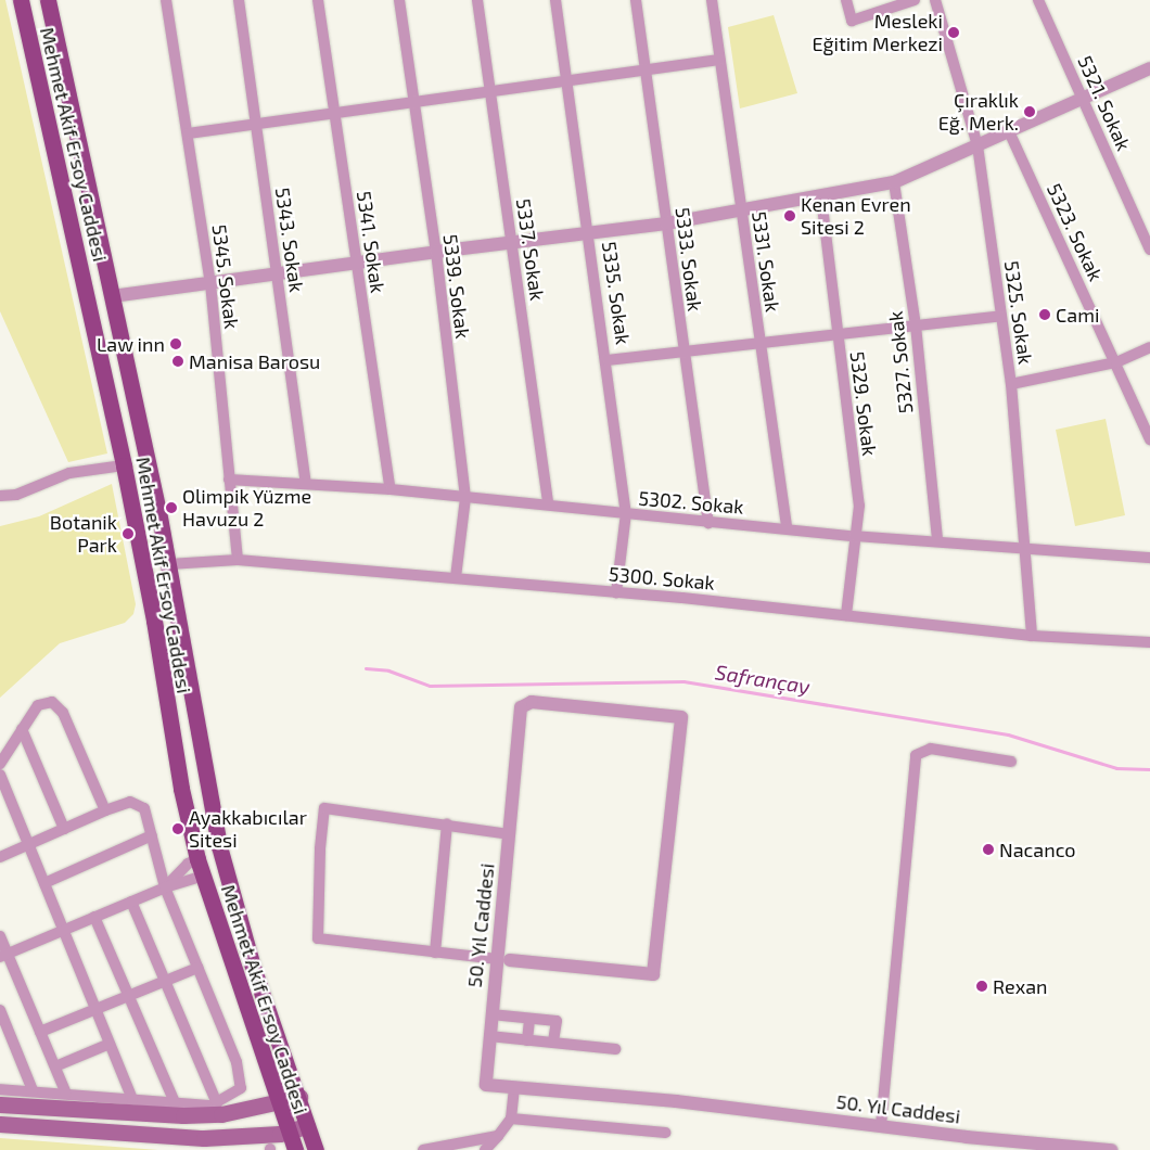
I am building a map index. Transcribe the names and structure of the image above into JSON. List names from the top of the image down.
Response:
{
  "streets": {
    "main road": ["Mehmet Akif Ersoy Caddesi"],
    "street": [
      "5321. Sokak",
      "5323. Sokak",
      "5343. Sokak",
      "5341. Sokak",
      "5337. Sokak",
      "5333. Sokak",
      "5331. Sokak",
      "5345. Sokak",
      "5339. Sokak",
      "5335. Sokak",
      "5325. Sokak",
      "5327. Sokak",
      "5329. Sokak",
      "5302. Sokak",
      "5300. Sokak",
      "50. Yıl Caddesi"
    ]
  },
  "crossings": [
    ["Mehmet Akif Ersoy Caddesi", "5300. Sokak"],
    ["5343. Sokak", "5302. Sokak"],
    ["5341. Sokak", "5302. Sokak"],
    ["5337. Sokak", "5302. Sokak"],
    ["5333. Sokak", "5302. Sokak"],
    ["5331. Sokak", "5302. Sokak"],
    ["5345. Sokak", "5302. Sokak"],
    ["5345. Sokak", "5300. Sokak"],
    ["5339. Sokak", "5302. Sokak"],
    ["5339. Sokak", "5300. Sokak"],
    ["5335. Sokak", "5302. Sokak"],
    ["5335. Sokak", "5300. Sokak"],
    ["5325. Sokak", "5302. Sokak"],
    ["5325. Sokak", "5300. Sokak"],
    ["5327. Sokak", "5302. Sokak"],
    ["5329. Sokak", "5302. Sokak"],
    ["5329. Sokak", "5300. Sokak"]
  ],
  "water": ["Safrançay"],
  "places": [
    "Mesleki Eğitim Merkezi",
    "Çıraklık Eğ. Merk.",
    "Kenan Evren Sitesi 2",
    "Cami",
    "Law inn",
    "Manisa Barosu",
    "Olimpik Yüzme Havuzu 2",
    "Botanik Park",
    "Ayakkabıcılar Sitesi",
    "Nacanco",
    "Rexan"
  ]
}
